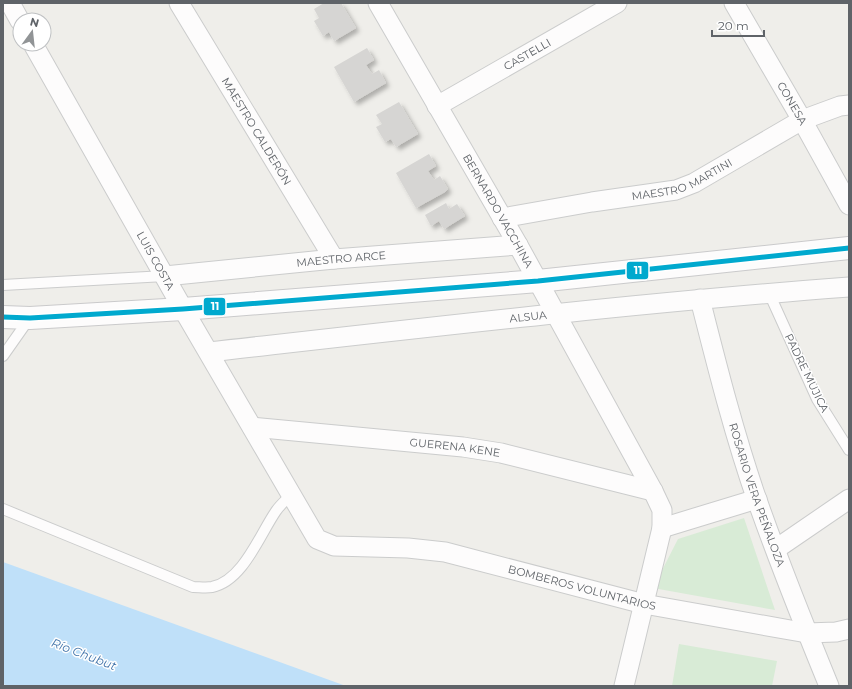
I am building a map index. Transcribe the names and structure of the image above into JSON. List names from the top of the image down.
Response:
{
  "streets": {
    "street": [
      "CASTELLI",
      "CONESA",
      "MAESTRO CALDERÓN",
      "MAESTRO MARTINI",
      "BERNARDO VACCHINA",
      "MAESTRO ARCE",
      "LUIS COSTA",
      "ALSUA",
      "GUERENA KENE",
      "ROSARIO VERA PEÑALOZA",
      "BOMBEROS VOLUNTARIOS"
    ],
    "lane": ["PADRE MUJICA"]
  },
  "crossings": [
    ["CASTELLI", "BERNARDO VACCHINA"],
    ["CONESA", "MAESTRO MARTINI"],
    ["MAESTRO CALDERÓN", "MAESTRO ARCE"],
    ["MAESTRO MARTINI", "BERNARDO VACCHINA"],
    ["BERNARDO VACCHINA", "MAESTRO ARCE"],
    ["BERNARDO VACCHINA", "ALSUA"],
    ["BERNARDO VACCHINA", "GUERENA KENE"],
    ["BERNARDO VACCHINA", "BOMBEROS VOLUNTARIOS"],
    ["MAESTRO ARCE", "LUIS COSTA"],
    ["LUIS COSTA", "ALSUA"],
    ["LUIS COSTA", "GUERENA KENE"],
    ["LUIS COSTA", "BOMBEROS VOLUNTARIOS"],
    ["ALSUA", "PADRE MUJICA"],
    ["ALSUA", "ROSARIO VERA PEÑALOZA"],
    ["ROSARIO VERA PEÑALOZA", "BOMBEROS VOLUNTARIOS"]
  ],
  "water": ["Río Chubut"],
  "lines": ["transit line 11"],
  "scale_bar": "20 m",
  "north": "top"
}
